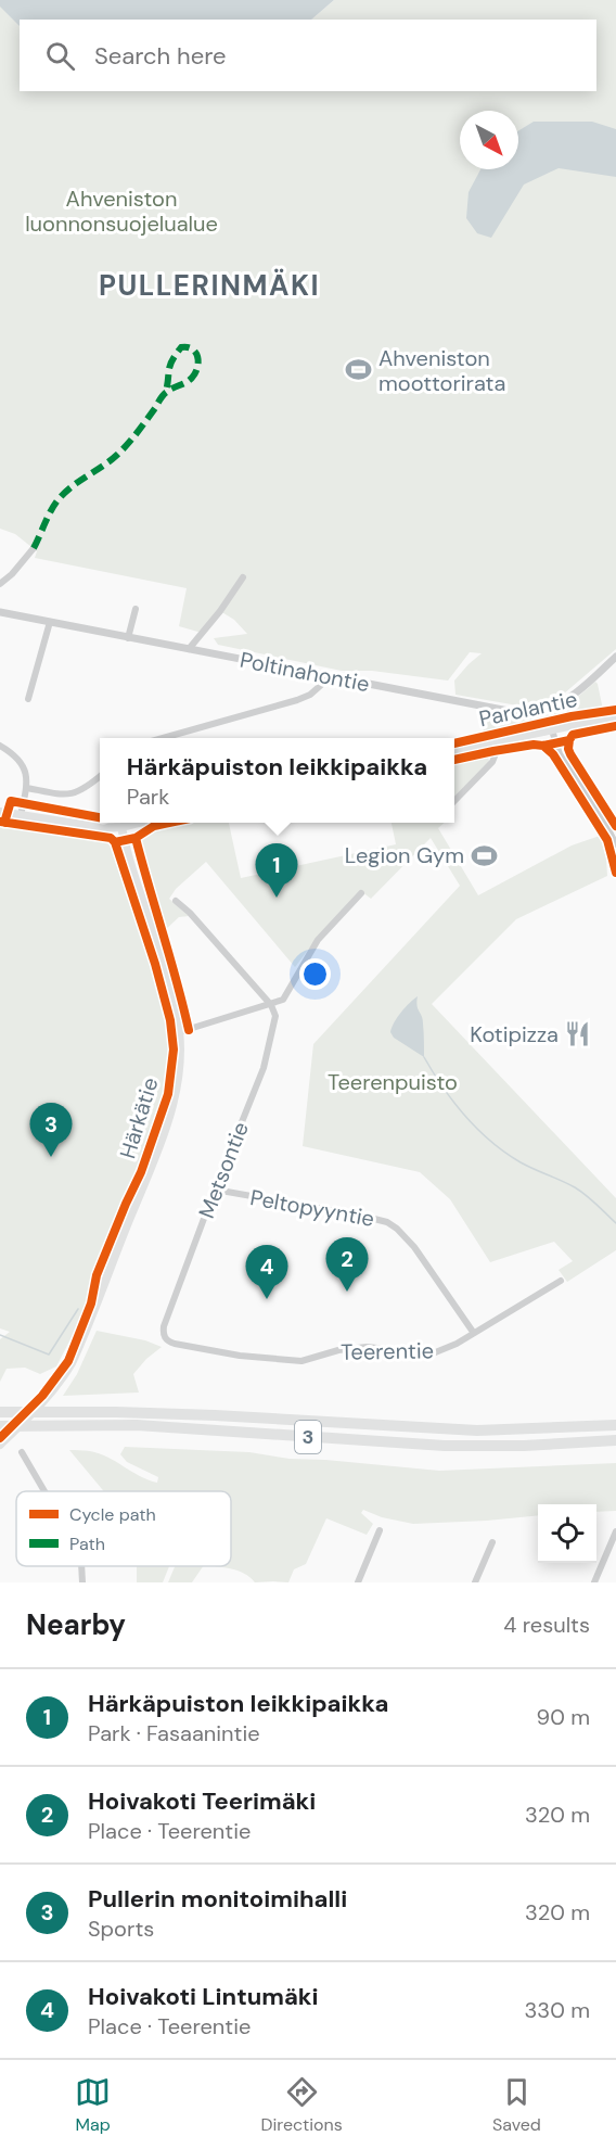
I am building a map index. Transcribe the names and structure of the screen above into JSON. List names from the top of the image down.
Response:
{
  "streets": {
    "highway": ["3"],
    "main road": ["Parolantie", "Härkätie"],
    "street": [
      "Poltinahontie",
      "Metsontie",
      "Peltopyyntie",
      "Teerentie"
    ]
  },
  "crossings": [
    ["Metsontie", "Peltopyyntie"],
    ["Metsontie", "Teerentie"],
    ["Peltopyyntie", "Teerentie"]
  ],
  "districts": ["PULLERINMÄKI"],
  "parks": ["Ahveniston luonnonsuojelualue", "Teerenpuisto"],
  "places": {
    "sports": ["Ahveniston moottorirata", "Legion Gym"],
    "restaurant": ["Kotipizza"]
  },
  "legend": ["Cycle path", "Path"],
  "north": "bottom right",
  "page": {
    "search": "Search here",
    "popup": ["Härkäpuiston leikkipaikka", "Park"],
    "pins": [
      "1",
      "3",
      "2",
      "4"
    ],
    "heading": ["Nearby", "4 results"],
    "list": [
      {
        "mark": "1",
        "name": "Härkäpuiston leikkipaikka",
        "note": "Park · Fasaanintie",
        "value": "90 m"
      },
      {
        "mark": "2",
        "name": "Hoivakoti Teerimäki",
        "note": "Place · Teerentie",
        "value": "320 m"
      },
      {
        "mark": "3",
        "name": "Pullerin monitoimihalli",
        "note": "Sports",
        "value": "320 m"
      },
      {
        "mark": "4",
        "name": "Hoivakoti Lintumäki",
        "note": "Place · Teerentie",
        "value": "330 m"
      }
    ],
    "nav": ["Map", "Directions", "Saved"]
  }
}
